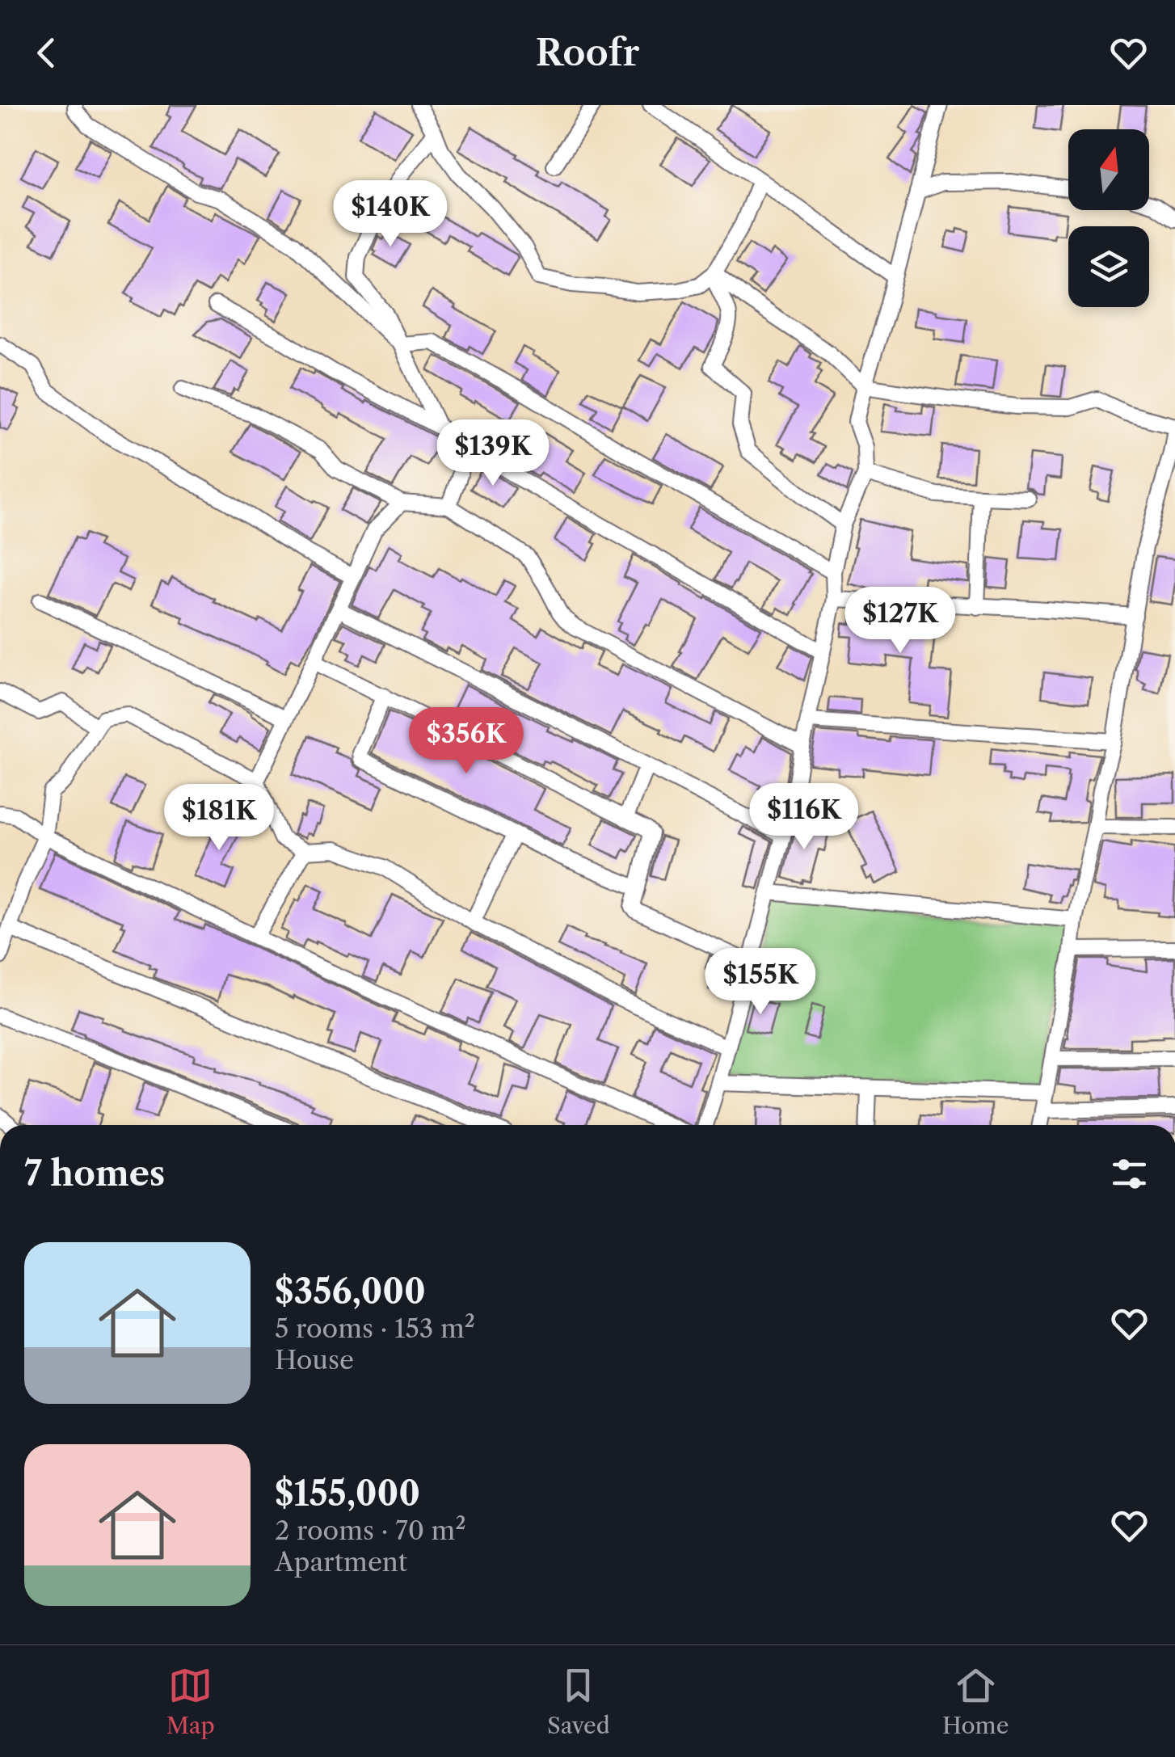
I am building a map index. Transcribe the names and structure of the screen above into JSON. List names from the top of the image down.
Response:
{
  "north": "top",
  "page": {
    "header": "Roofr",
    "price": [
      "$140K",
      "$139K",
      "$127K",
      "$356K",
      "$116K",
      "$181K",
      "$155K"
    ],
    "heading": "7 homes",
    "list": [
      {
        "name": "$356,000",
        "note": "5 rooms · 153 m² · House"
      },
      {
        "name": "$155,000",
        "note": "2 rooms · 70 m² · Apartment"
      }
    ],
    "tabs": ["Map", "Saved", "Home"]
  }
}
